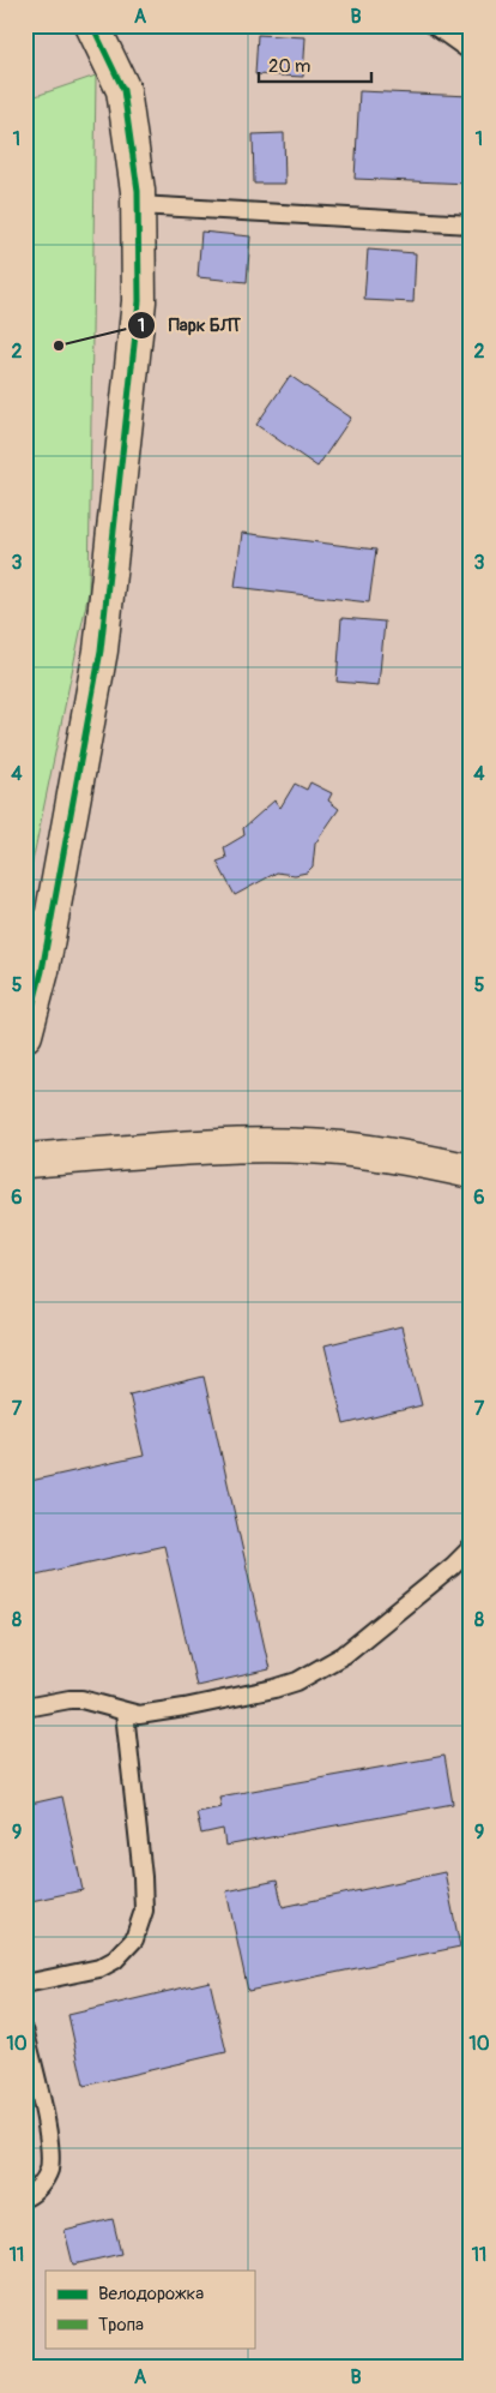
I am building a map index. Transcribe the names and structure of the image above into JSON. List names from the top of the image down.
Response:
{
  "places": ["Парк БЛТ"],
  "legend": ["Велодорожка", "Тропа"],
  "scale_bar": "20 m",
  "grid": {
    "columns": ["A", "B"],
    "rows": [
      "1",
      "2",
      "3",
      "4",
      "5",
      "6",
      "7",
      "8",
      "9",
      "10",
      "11"
    ]
  }
}
